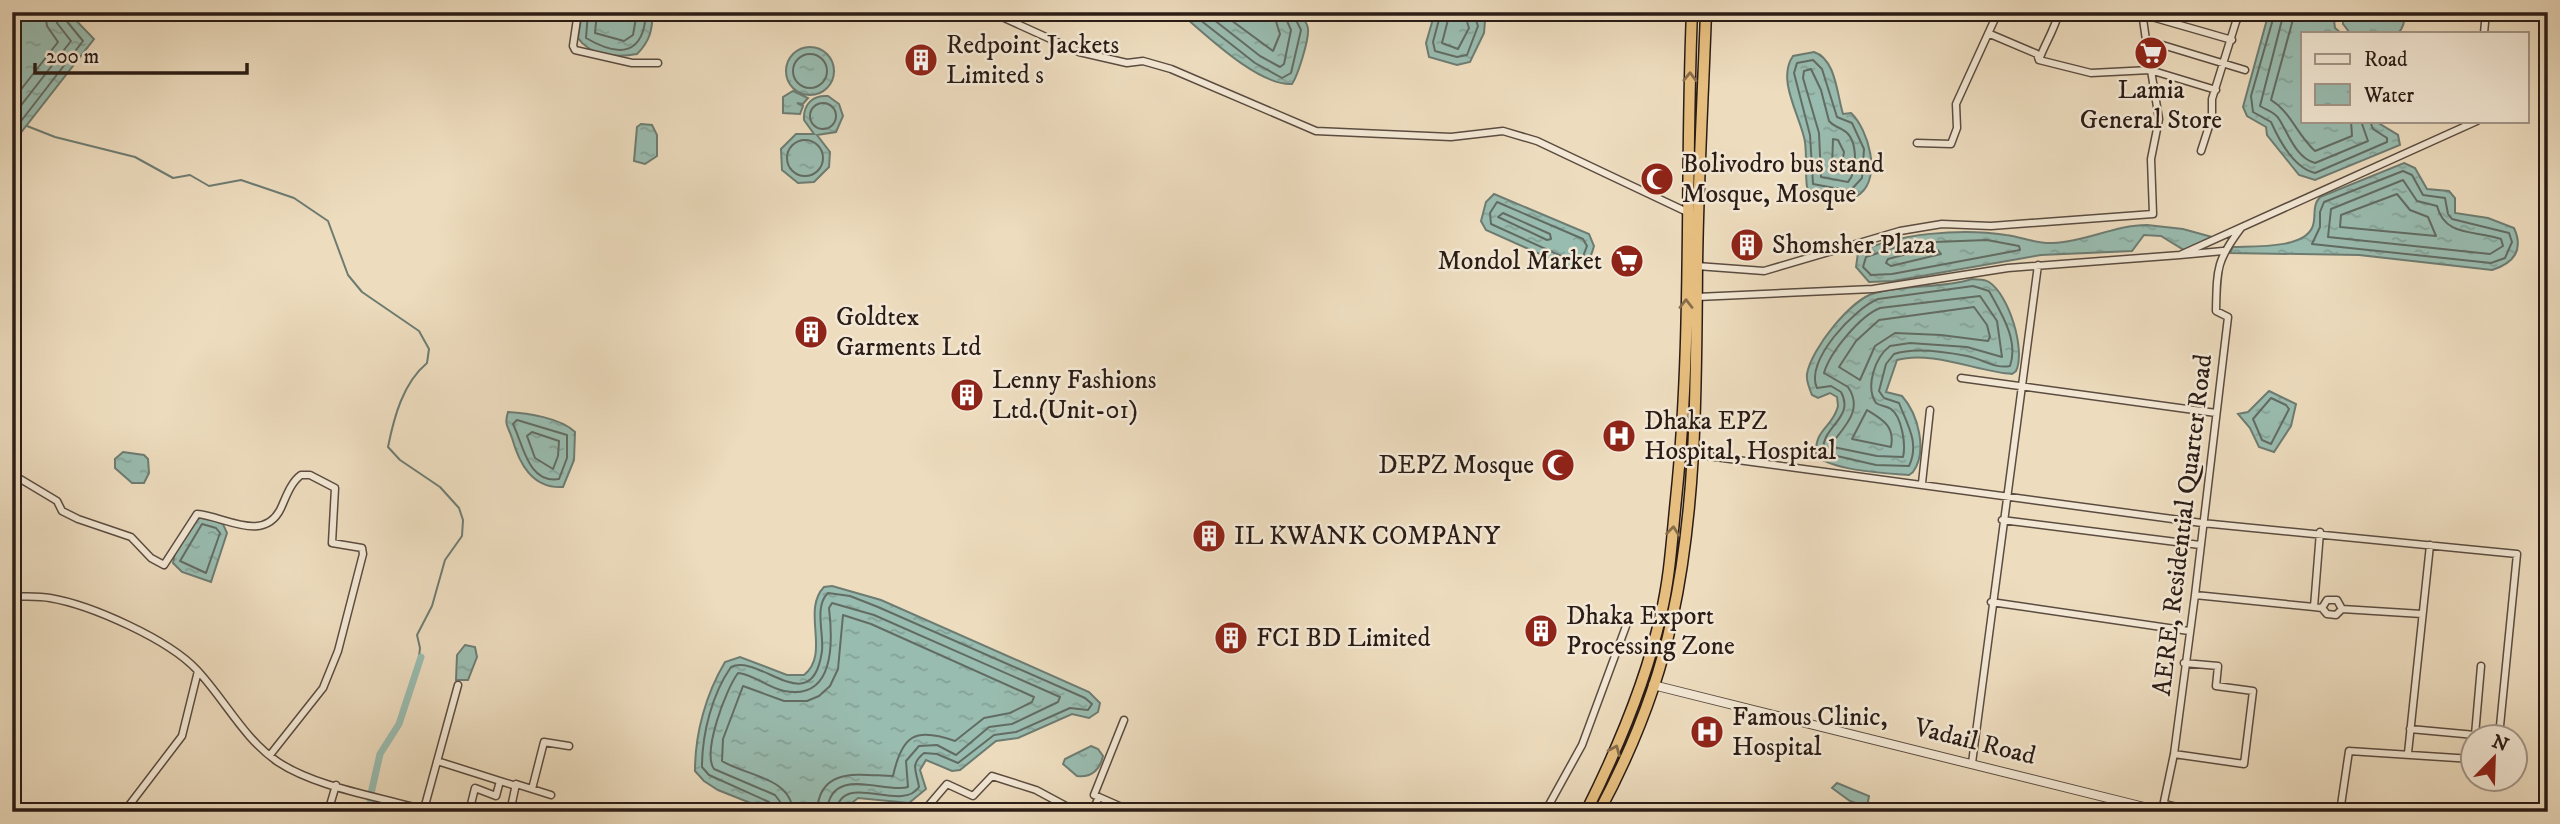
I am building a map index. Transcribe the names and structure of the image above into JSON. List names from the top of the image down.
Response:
{
  "streets": {
    "street": ["AERE, Residential Quarter Road", "Vadail Road"]
  },
  "crossings": [
    ["AERE, Residential Quarter Road", "Vadail Road"]
  ],
  "places": {
    "supermarket": ["Lamia General Store", "Mondol Market"],
    "building": [
      "Redpoint Jackets Limited s",
      "Shomsher Plaza",
      "Goldtex Garments Ltd",
      "Lenny Fashions Ltd.(Unit-01)",
      "IL KWANK COMPANY",
      "Dhaka Export Processing Zone",
      "FCI BD Limited"
    ],
    "mosque": ["Bolivodro bus stand Mosque, Mosque", "DEPZ Mosque"],
    "hospital": ["Dhaka EPZ Hospital, Hospital", "Famous Clinic, Hospital"]
  },
  "legend": ["Road", "Water"],
  "scale_bar": "200 m",
  "north": "top right"
}
